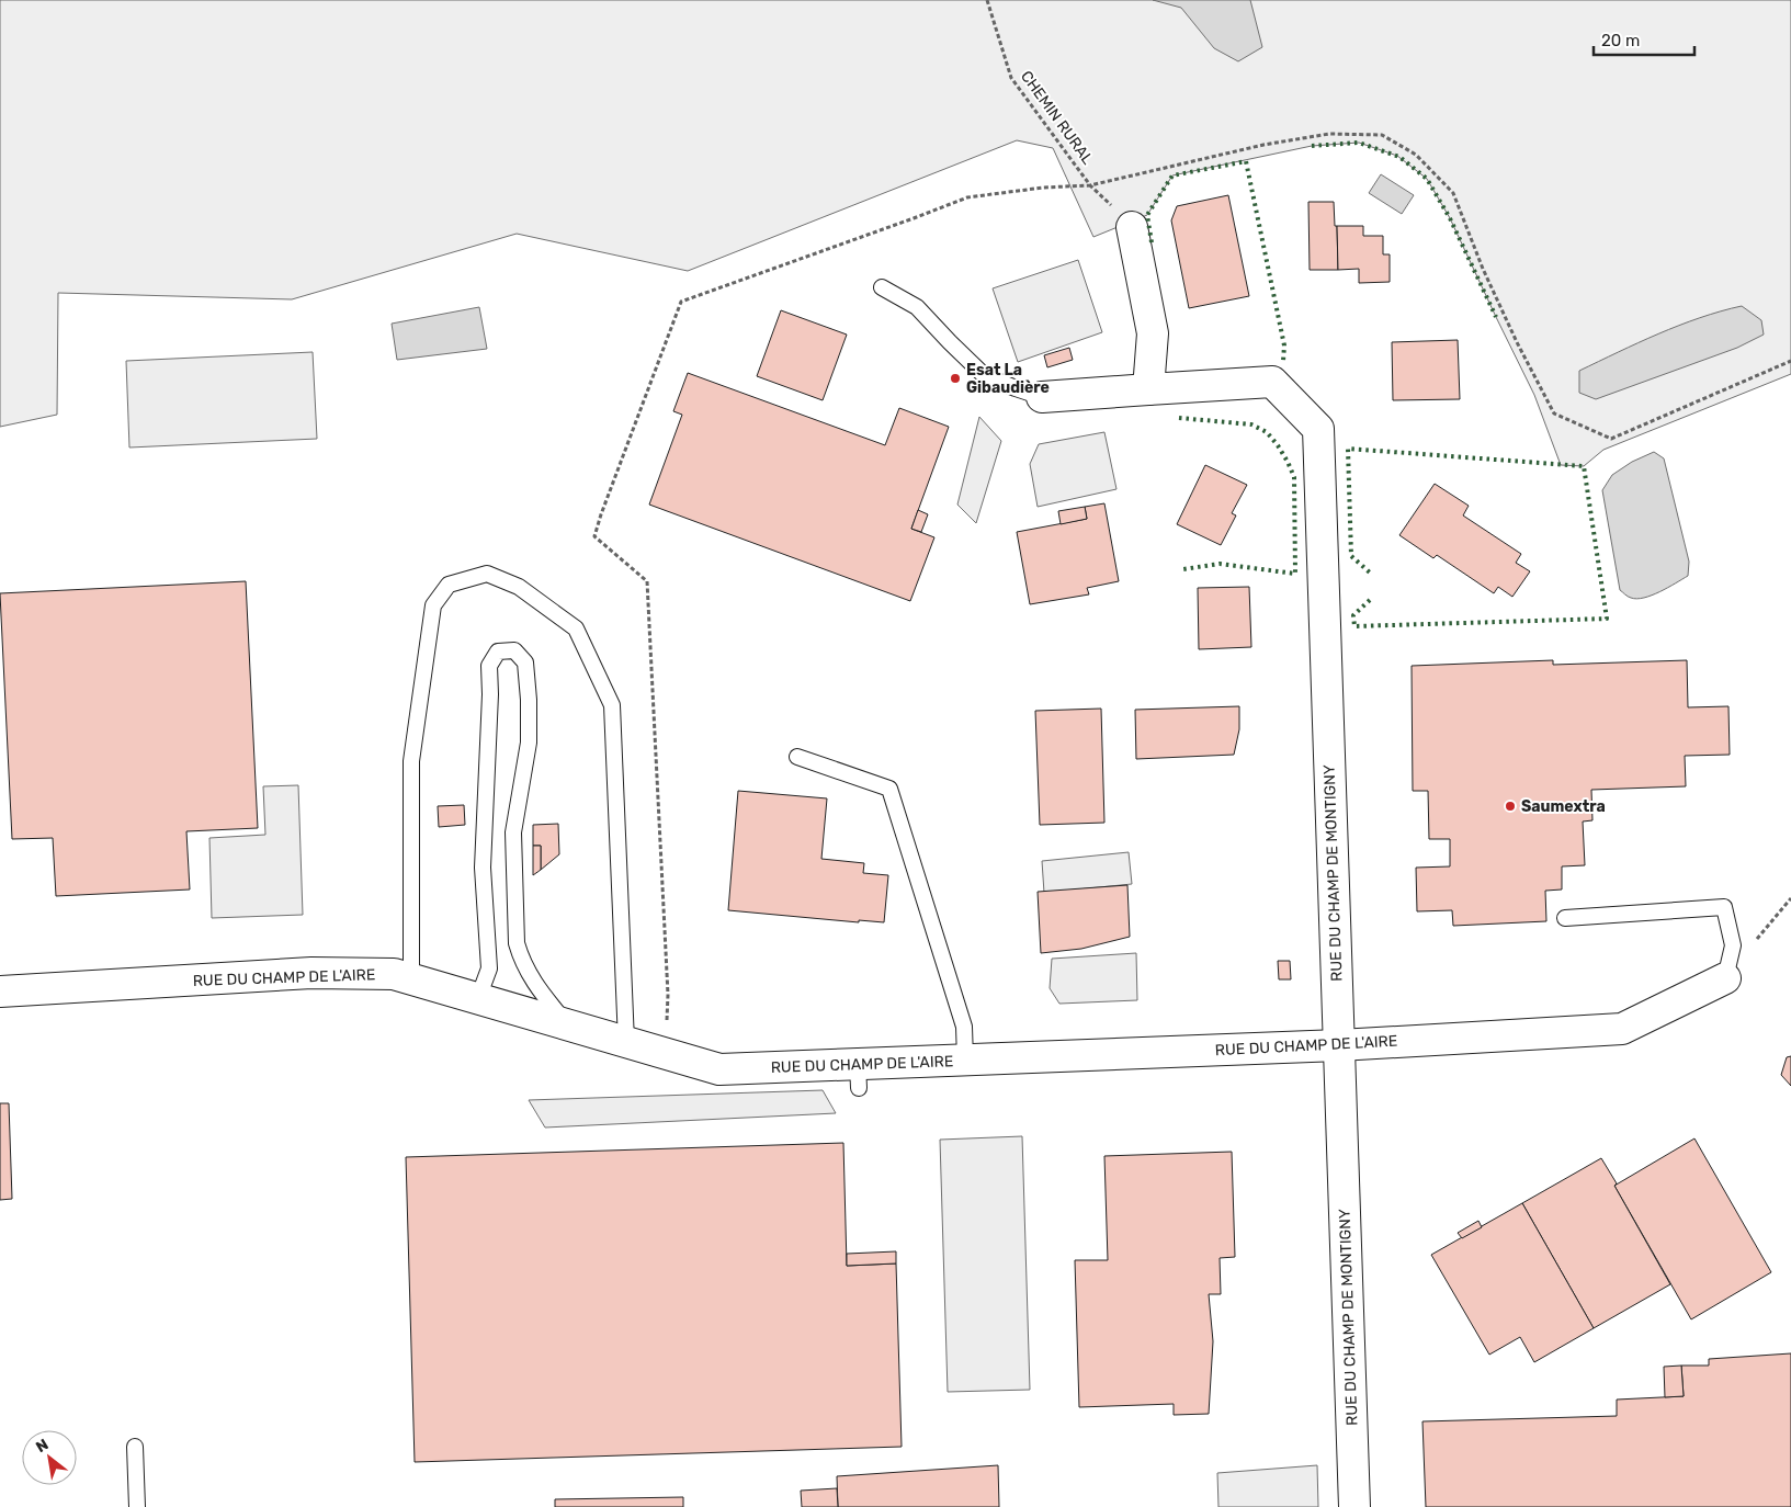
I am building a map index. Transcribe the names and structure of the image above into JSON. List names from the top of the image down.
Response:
{
  "streets": {
    "street": ["RUE DU CHAMP DE MONTIGNY", "RUE DU CHAMP DE L'AIRE"],
    "path": ["CHEMIN RURAL"]
  },
  "crossings": [
    ["RUE DU CHAMP DE MONTIGNY", "RUE DU CHAMP DE L'AIRE"]
  ],
  "places": ["Esat La Gibaudière", "Saumextra"],
  "scale_bar": "20 m",
  "north": "top left"
}
